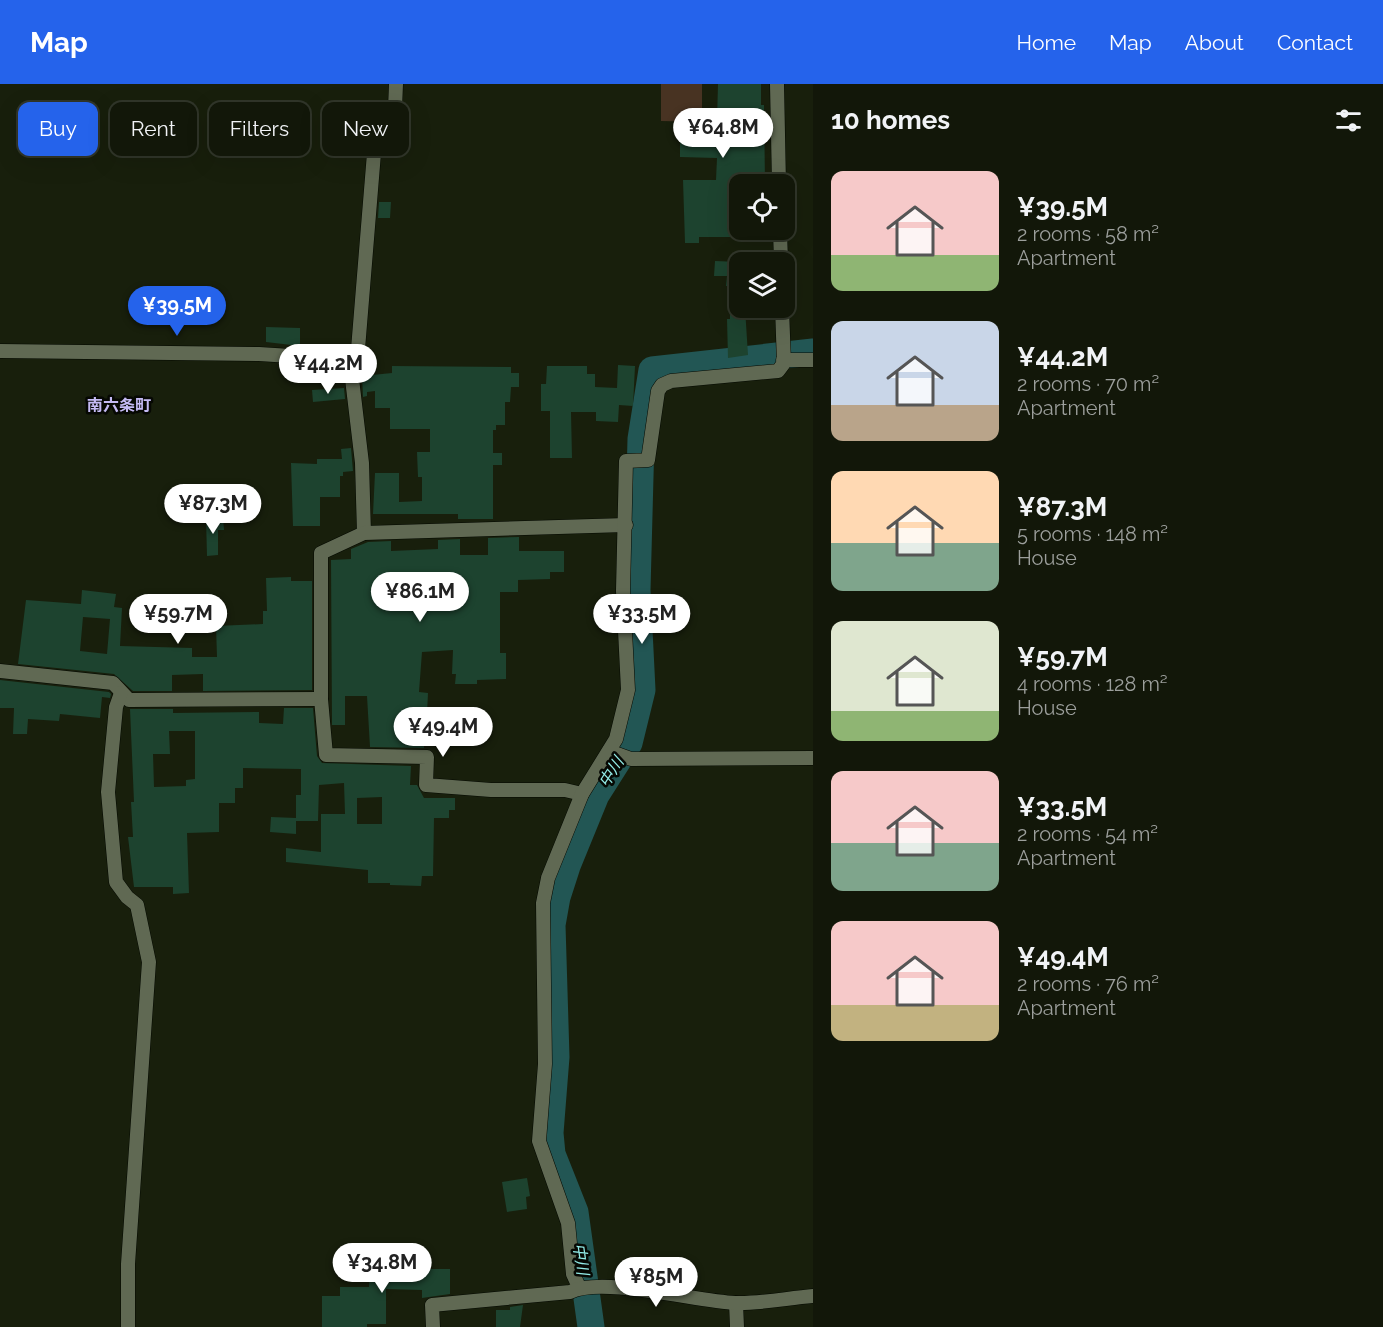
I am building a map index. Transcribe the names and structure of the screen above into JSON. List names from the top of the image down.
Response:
{
  "districts": ["南六条町"],
  "water": ["中川"],
  "page": {
    "header": "Map",
    "nav": [
      "Home",
      "Map",
      "About",
      "Contact"
    ],
    "heading": "10 homes",
    "chip": [
      "Buy",
      "Rent",
      "Filters",
      "New"
    ],
    "price": [
      "¥64.8M",
      "¥39.5M",
      "¥44.2M",
      "¥87.3M",
      "¥86.1M",
      "¥59.7M",
      "¥33.5M",
      "¥49.4M",
      "¥34.8M",
      "¥85M"
    ],
    "list": [
      {
        "name": "¥39.5M",
        "note": "2 rooms · 58 m² · Apartment"
      },
      {
        "name": "¥44.2M",
        "note": "2 rooms · 70 m² · Apartment"
      },
      {
        "name": "¥87.3M",
        "note": "5 rooms · 148 m² · House"
      },
      {
        "name": "¥59.7M",
        "note": "4 rooms · 128 m² · House"
      },
      {
        "name": "¥33.5M",
        "note": "2 rooms · 54 m² · Apartment"
      },
      {
        "name": "¥49.4M",
        "note": "2 rooms · 76 m² · Apartment"
      }
    ]
  }
}
